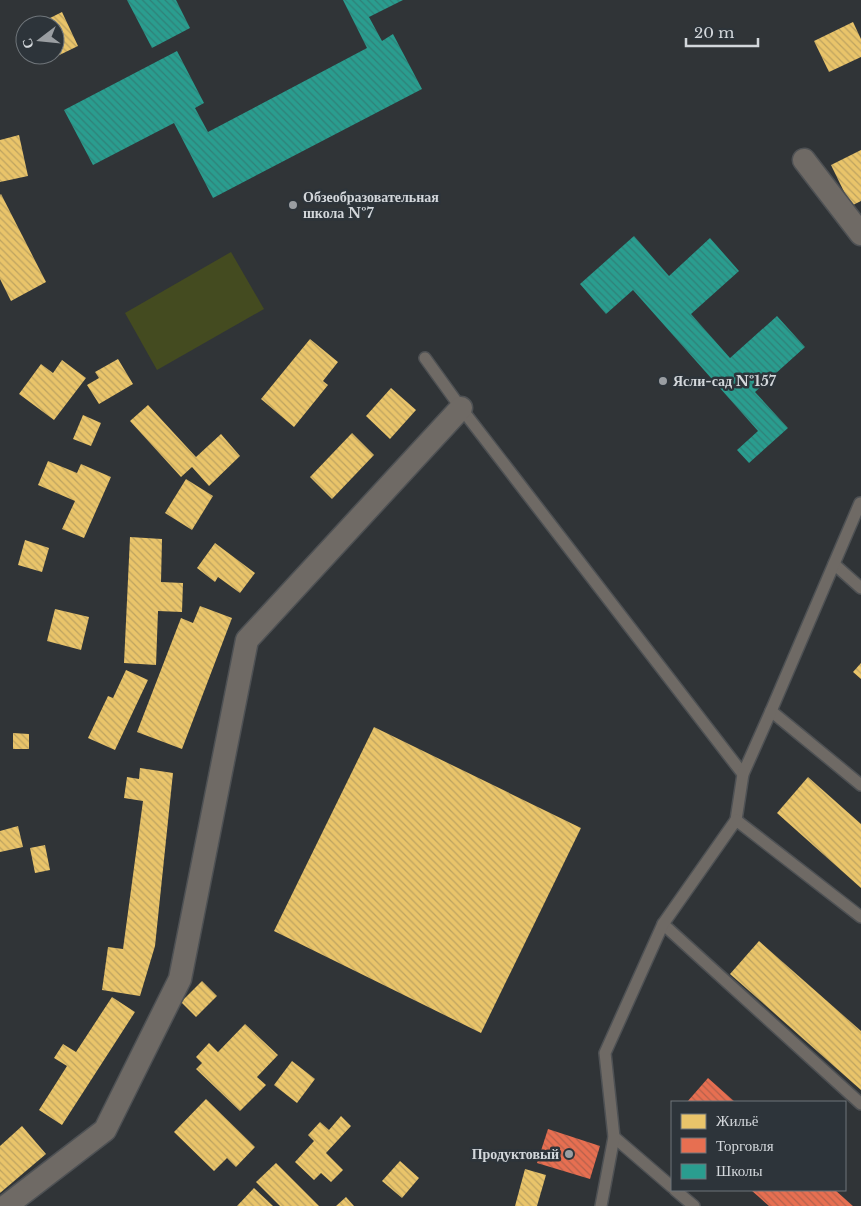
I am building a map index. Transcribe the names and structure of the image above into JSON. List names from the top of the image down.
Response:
{
  "places": ["Обзеобразовательная школа №7", "Ясли-сад №157", "Продуктовый"],
  "legend": ["Жильё", "Торговля", "Школы"],
  "scale_bar": "20 m",
  "north": "left"
}
